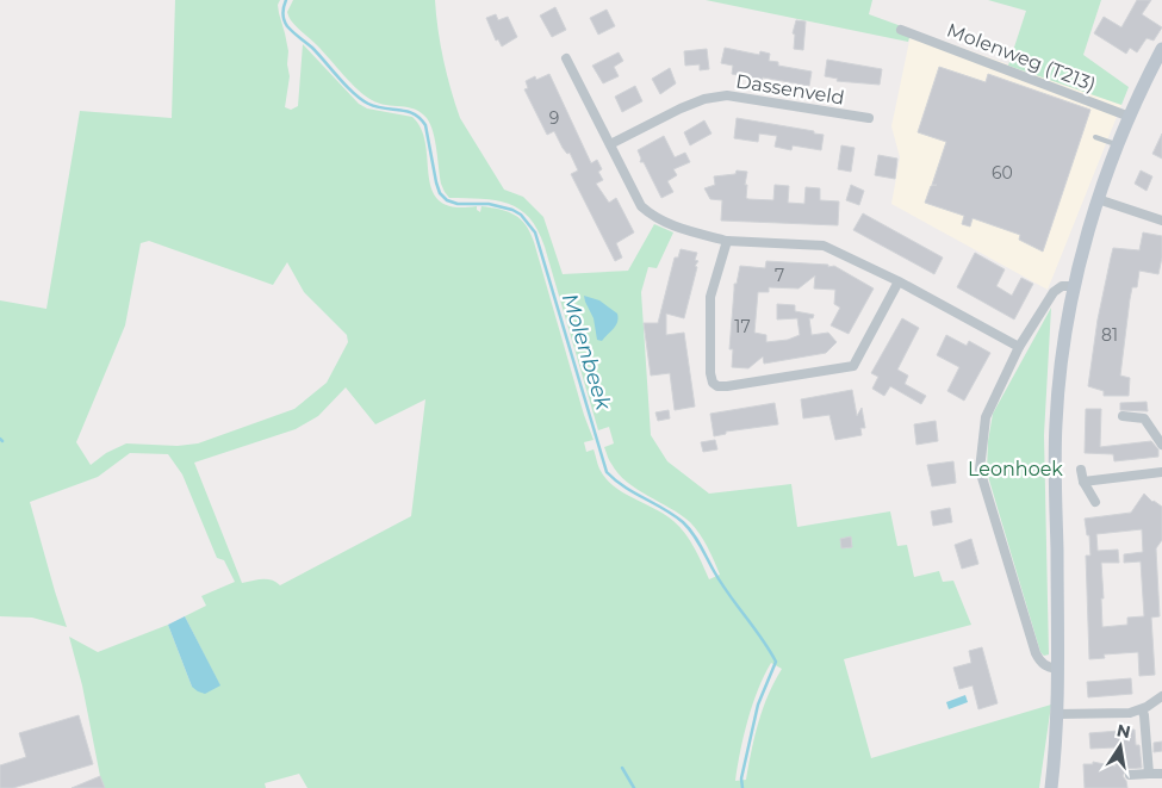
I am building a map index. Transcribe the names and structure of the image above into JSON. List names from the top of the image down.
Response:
{
  "streets": {
    "street": ["Molenweg (T213)", "Dassenveld"]
  },
  "water": ["Molenbeek"],
  "parks": ["Leonhoek"],
  "house_numbers": [
    "9",
    "60",
    "7",
    "17",
    "81"
  ],
  "north": "top"
}
